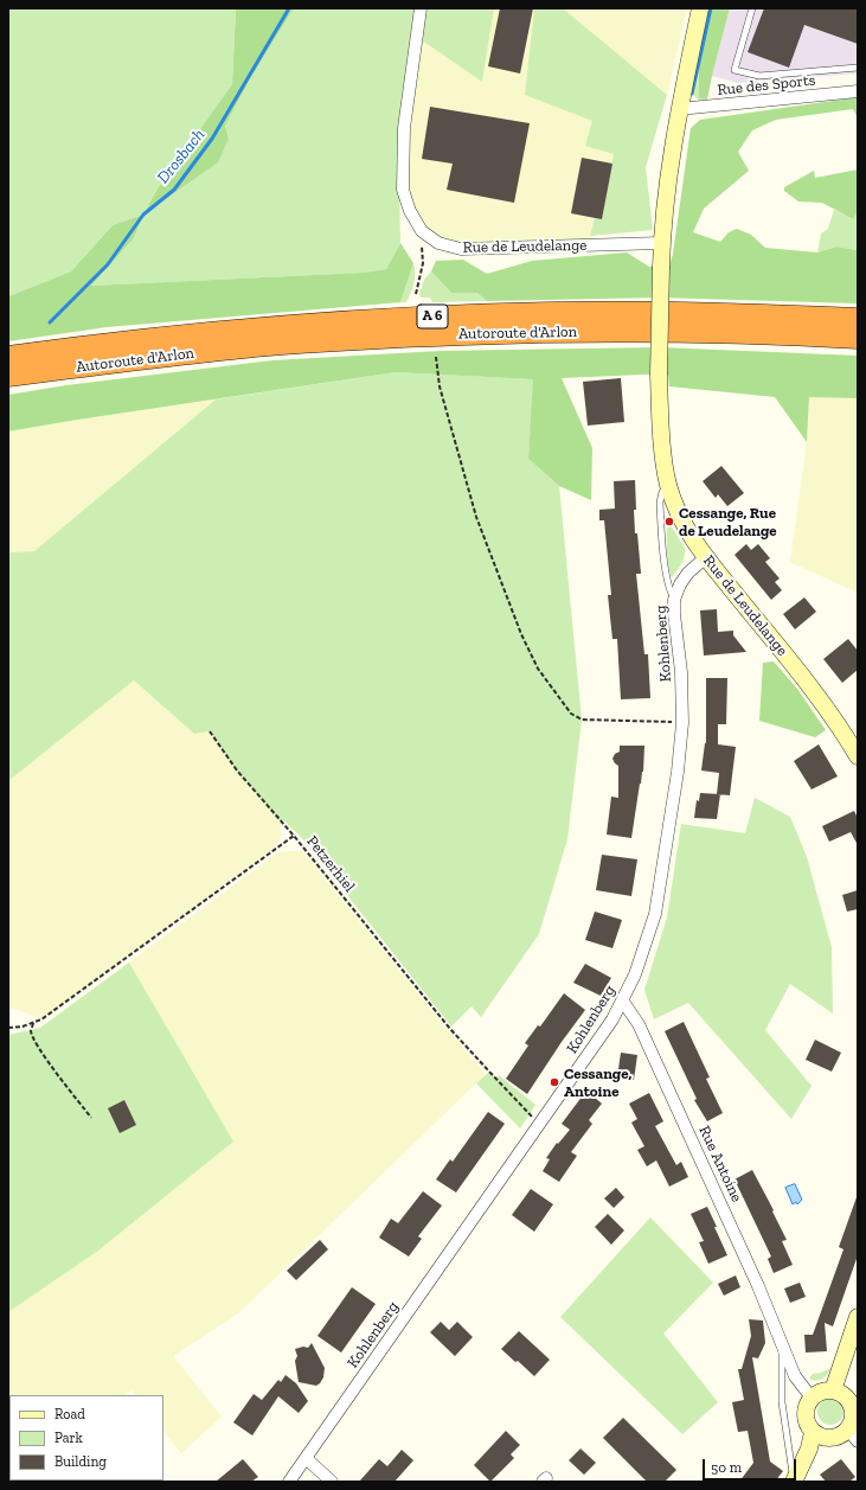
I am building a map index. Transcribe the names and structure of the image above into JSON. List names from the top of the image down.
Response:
{
  "streets": {
    "highway": ["A 6", "Autoroute d'Arlon"],
    "main road": ["Rue de Leudelange"],
    "street": ["Rue des Sports", "Kohlenberg", "Rue Antoine"],
    "path": ["Petzerhiel"]
  },
  "crossings": [
    ["Rue des Sports", "Rue de Leudelange"],
    ["Rue de Leudelange", "Kohlenberg"],
    ["Kohlenberg", "Petzerhiel"],
    ["Kohlenberg", "Rue Antoine"]
  ],
  "water": ["Drosbach"],
  "places": ["Cessange, Rue de Leudelange", "Cessange, Antoine"],
  "legend": ["Road", "Park", "Building"],
  "scale_bar": "50 m"
}
